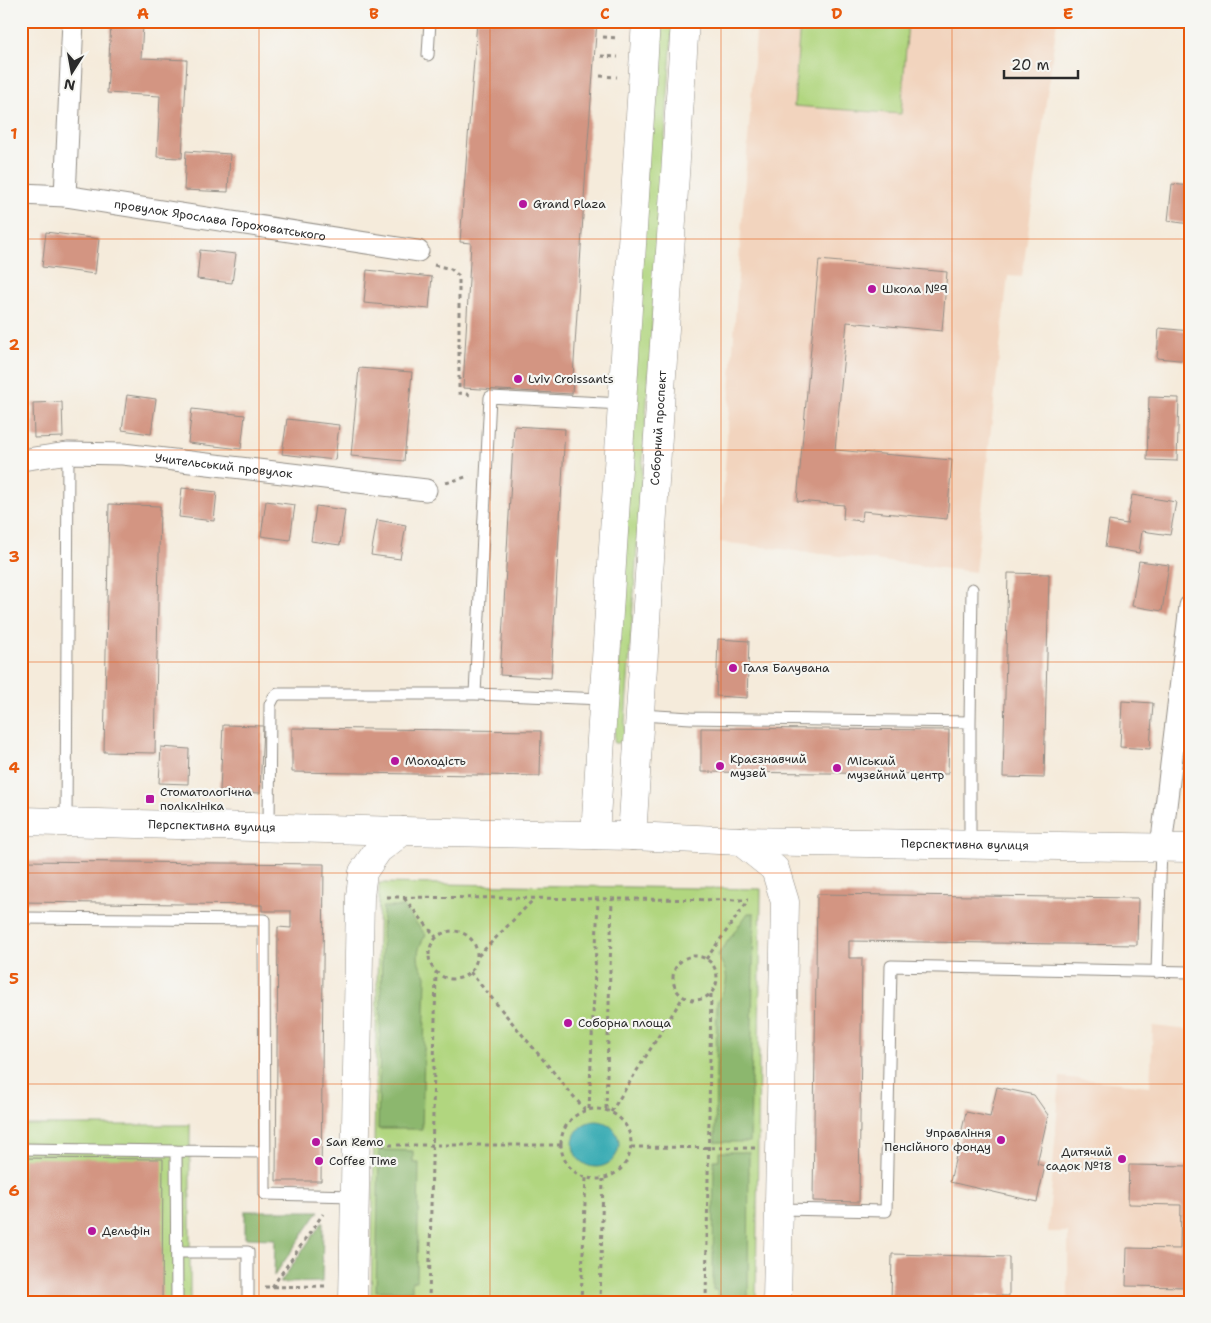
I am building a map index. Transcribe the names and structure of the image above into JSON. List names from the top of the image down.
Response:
{
  "streets": {
    "main road": ["Соборний проспект", "Перспективна вулиця"],
    "street": ["провулок Ярослава Гороховатського", "Учительський провулок"]
  },
  "places": {
    "other": [
      "Grand Plaza",
      "Школа №9",
      "Lviv Croissants",
      "Галя Балувана",
      "Молодість",
      "Краєзнавчий музей",
      "Міський музейний центр",
      "Соборна площа",
      "Управління Пенсійного фонду",
      "San Remo",
      "Дитячий садок №18",
      "Coffee Time",
      "Дельфін"
    ],
    "transit": ["Стоматологічна поліклініка"]
  },
  "scale_bar": "20 m",
  "north": "bottom",
  "grid": {
    "columns": [
      "A",
      "B",
      "C",
      "D",
      "E"
    ],
    "rows": [
      "1",
      "2",
      "3",
      "4",
      "5",
      "6"
    ]
  }
}
